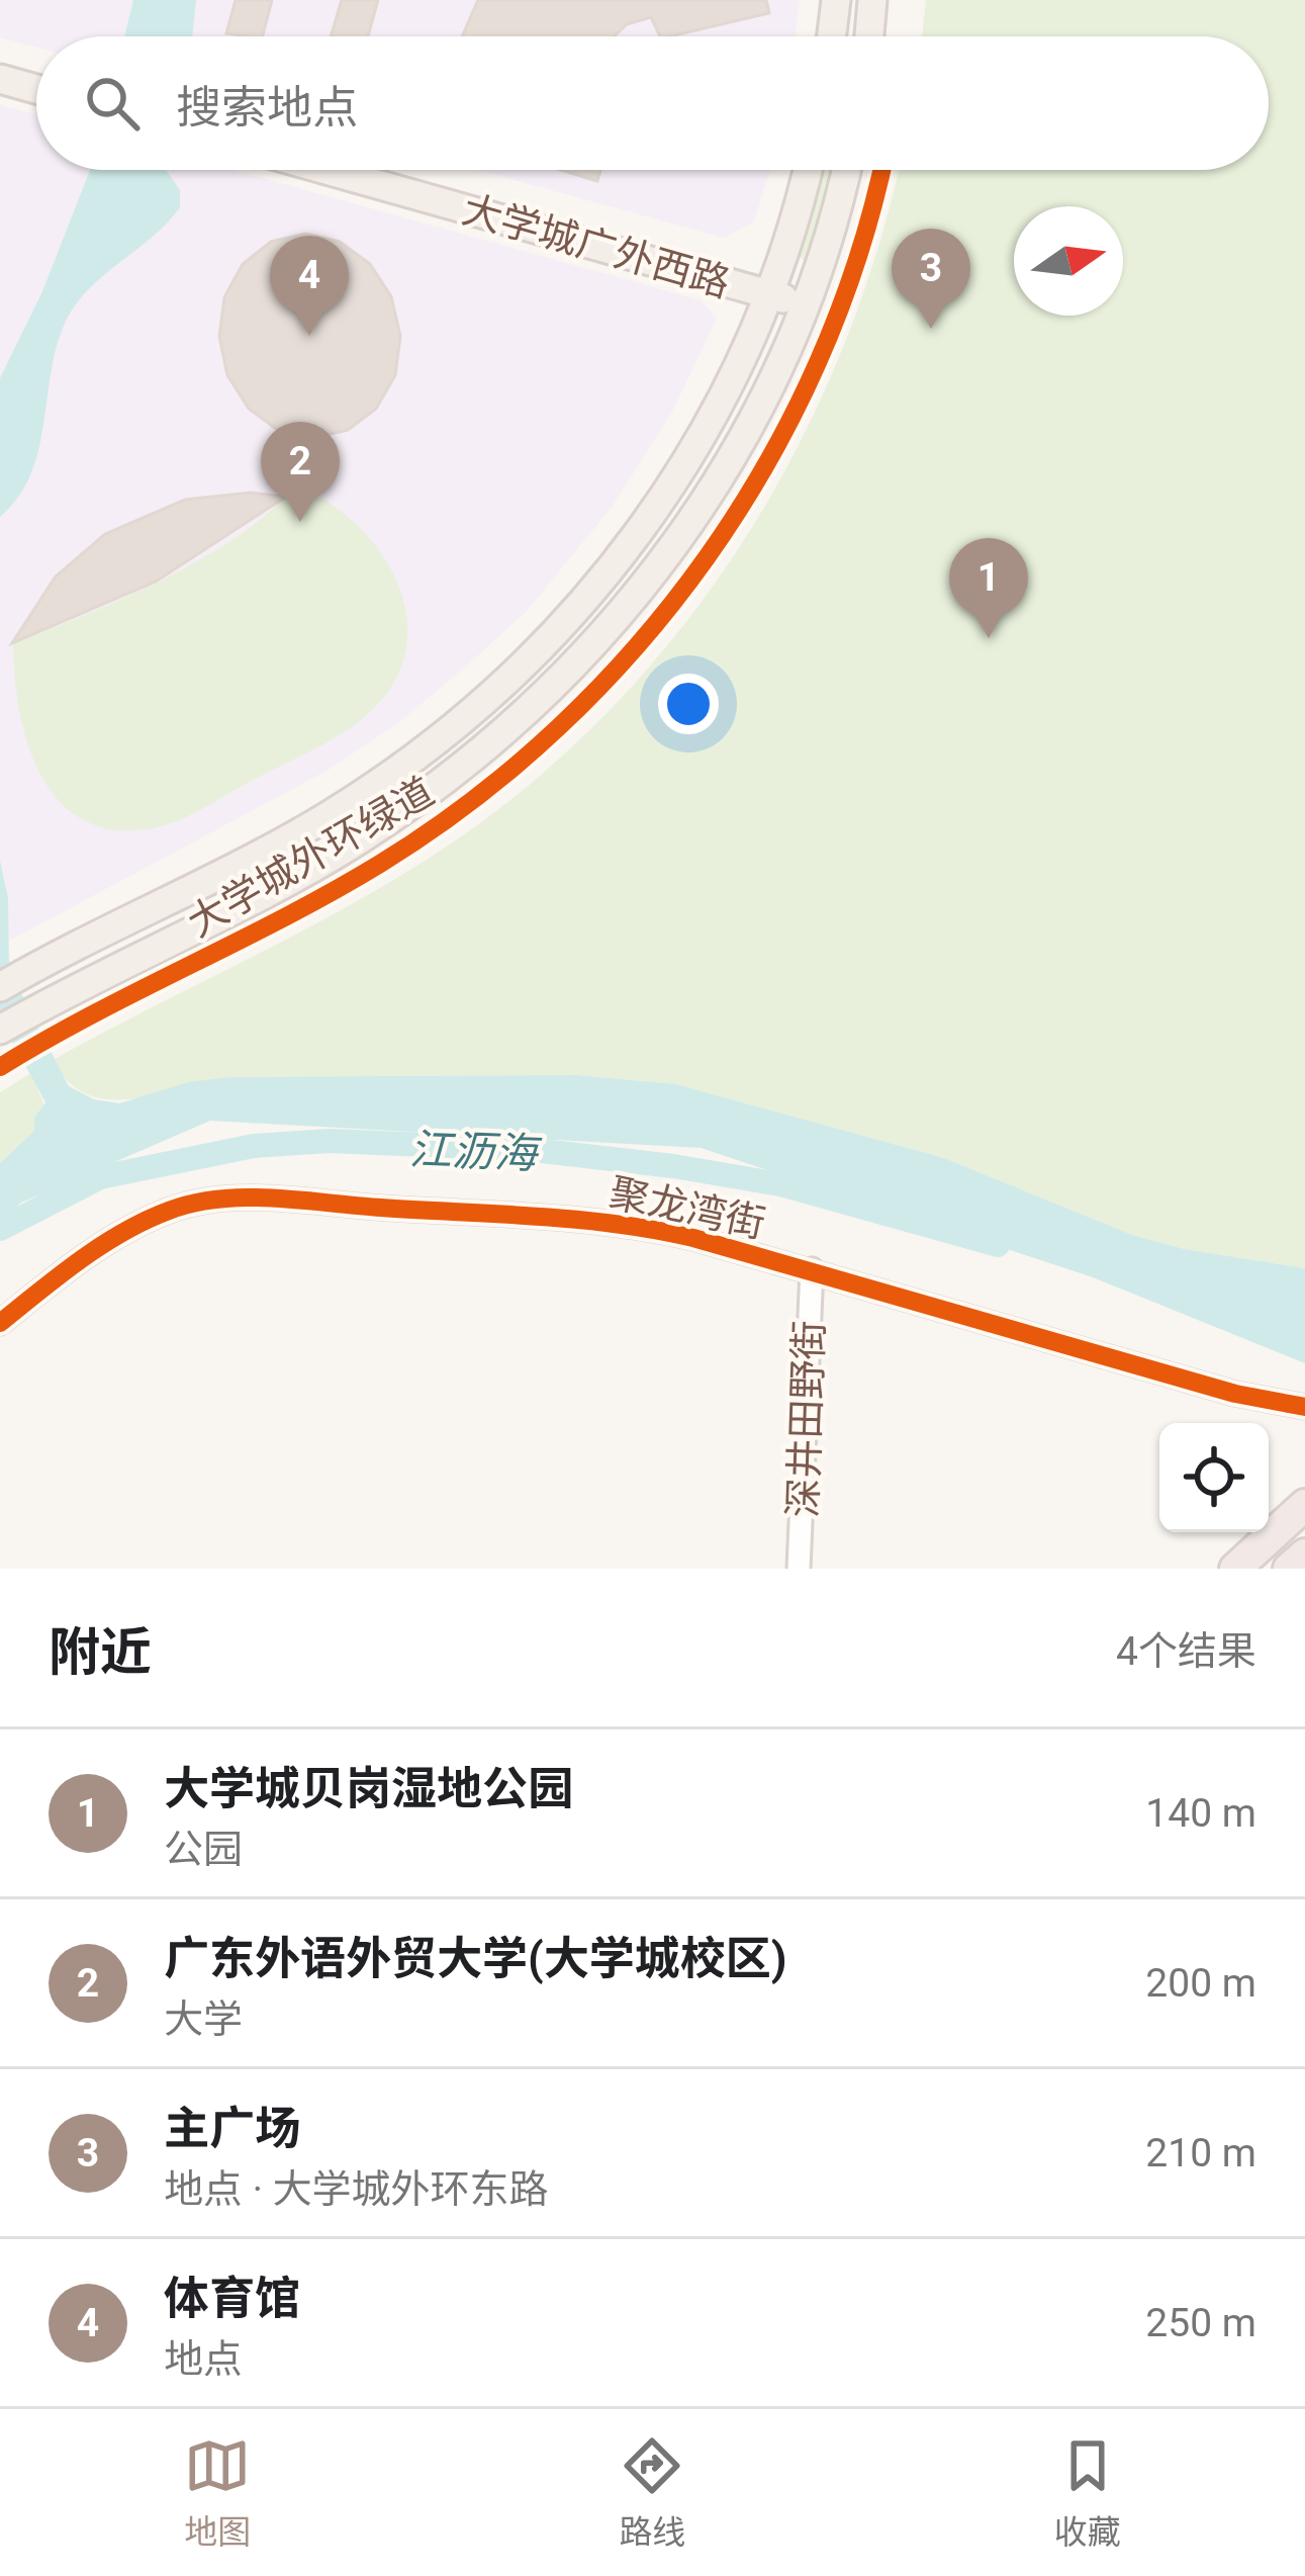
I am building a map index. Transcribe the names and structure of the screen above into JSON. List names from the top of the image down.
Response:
{
  "streets": {
    "main road": ["大学城广外西路"],
    "street": ["聚龙湾街", "深井田野街"],
    "cycle path": ["大学城外环绿道"]
  },
  "crossings": [
    ["聚龙湾街", "深井田野街"]
  ],
  "water": ["江沥海"],
  "north": "right",
  "page": {
    "search": "搜索地点",
    "pins": [
      "3",
      "4",
      "2",
      "1"
    ],
    "heading": ["附近", "4个结果"],
    "list": [
      {
        "mark": "1",
        "name": "大学城贝岗湿地公园",
        "note": "公园",
        "value": "140 m"
      },
      {
        "mark": "2",
        "name": "广东外语外贸大学(大学城校区)",
        "note": "大学",
        "value": "200 m"
      },
      {
        "mark": "3",
        "name": "主广场",
        "note": "地点 · 大学城外环东路",
        "value": "210 m"
      },
      {
        "mark": "4",
        "name": "体育馆",
        "note": "地点",
        "value": "250 m"
      }
    ],
    "nav": ["地图", "路线", "收藏"]
  }
}
